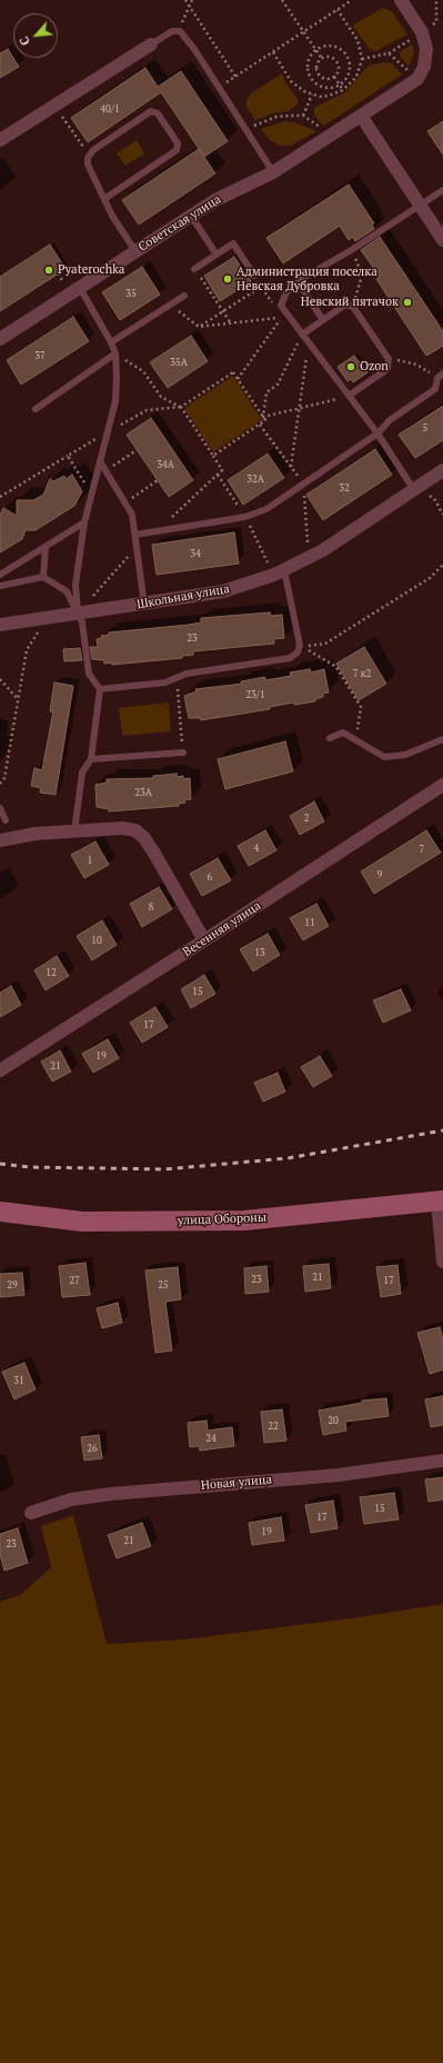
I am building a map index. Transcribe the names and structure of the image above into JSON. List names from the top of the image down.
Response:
{
  "streets": {
    "street": [
      "Советская улица",
      "Школьная улица",
      "Весенняя улица",
      "улица Обороны",
      "Новая улица"
    ]
  },
  "places": [
    "Pyaterochka",
    "Администрация поселка Невская Дубровка",
    "Невский пятачок",
    "Ozon"
  ],
  "house_numbers": [
    "40/1",
    "35",
    "37",
    "35А",
    "5",
    "34А",
    "32А",
    "32",
    "34",
    "23",
    "7 к2",
    "23/1",
    "23А",
    "2",
    "4",
    "7",
    "1",
    "9",
    "6",
    "8",
    "11",
    "10",
    "13",
    "12",
    "15",
    "17",
    "19",
    "21",
    "21",
    "23",
    "27",
    "17",
    "29",
    "25",
    "31",
    "20",
    "22",
    "24",
    "26",
    "15",
    "17",
    "19",
    "21",
    "23"
  ],
  "north": "bottom left"
}
